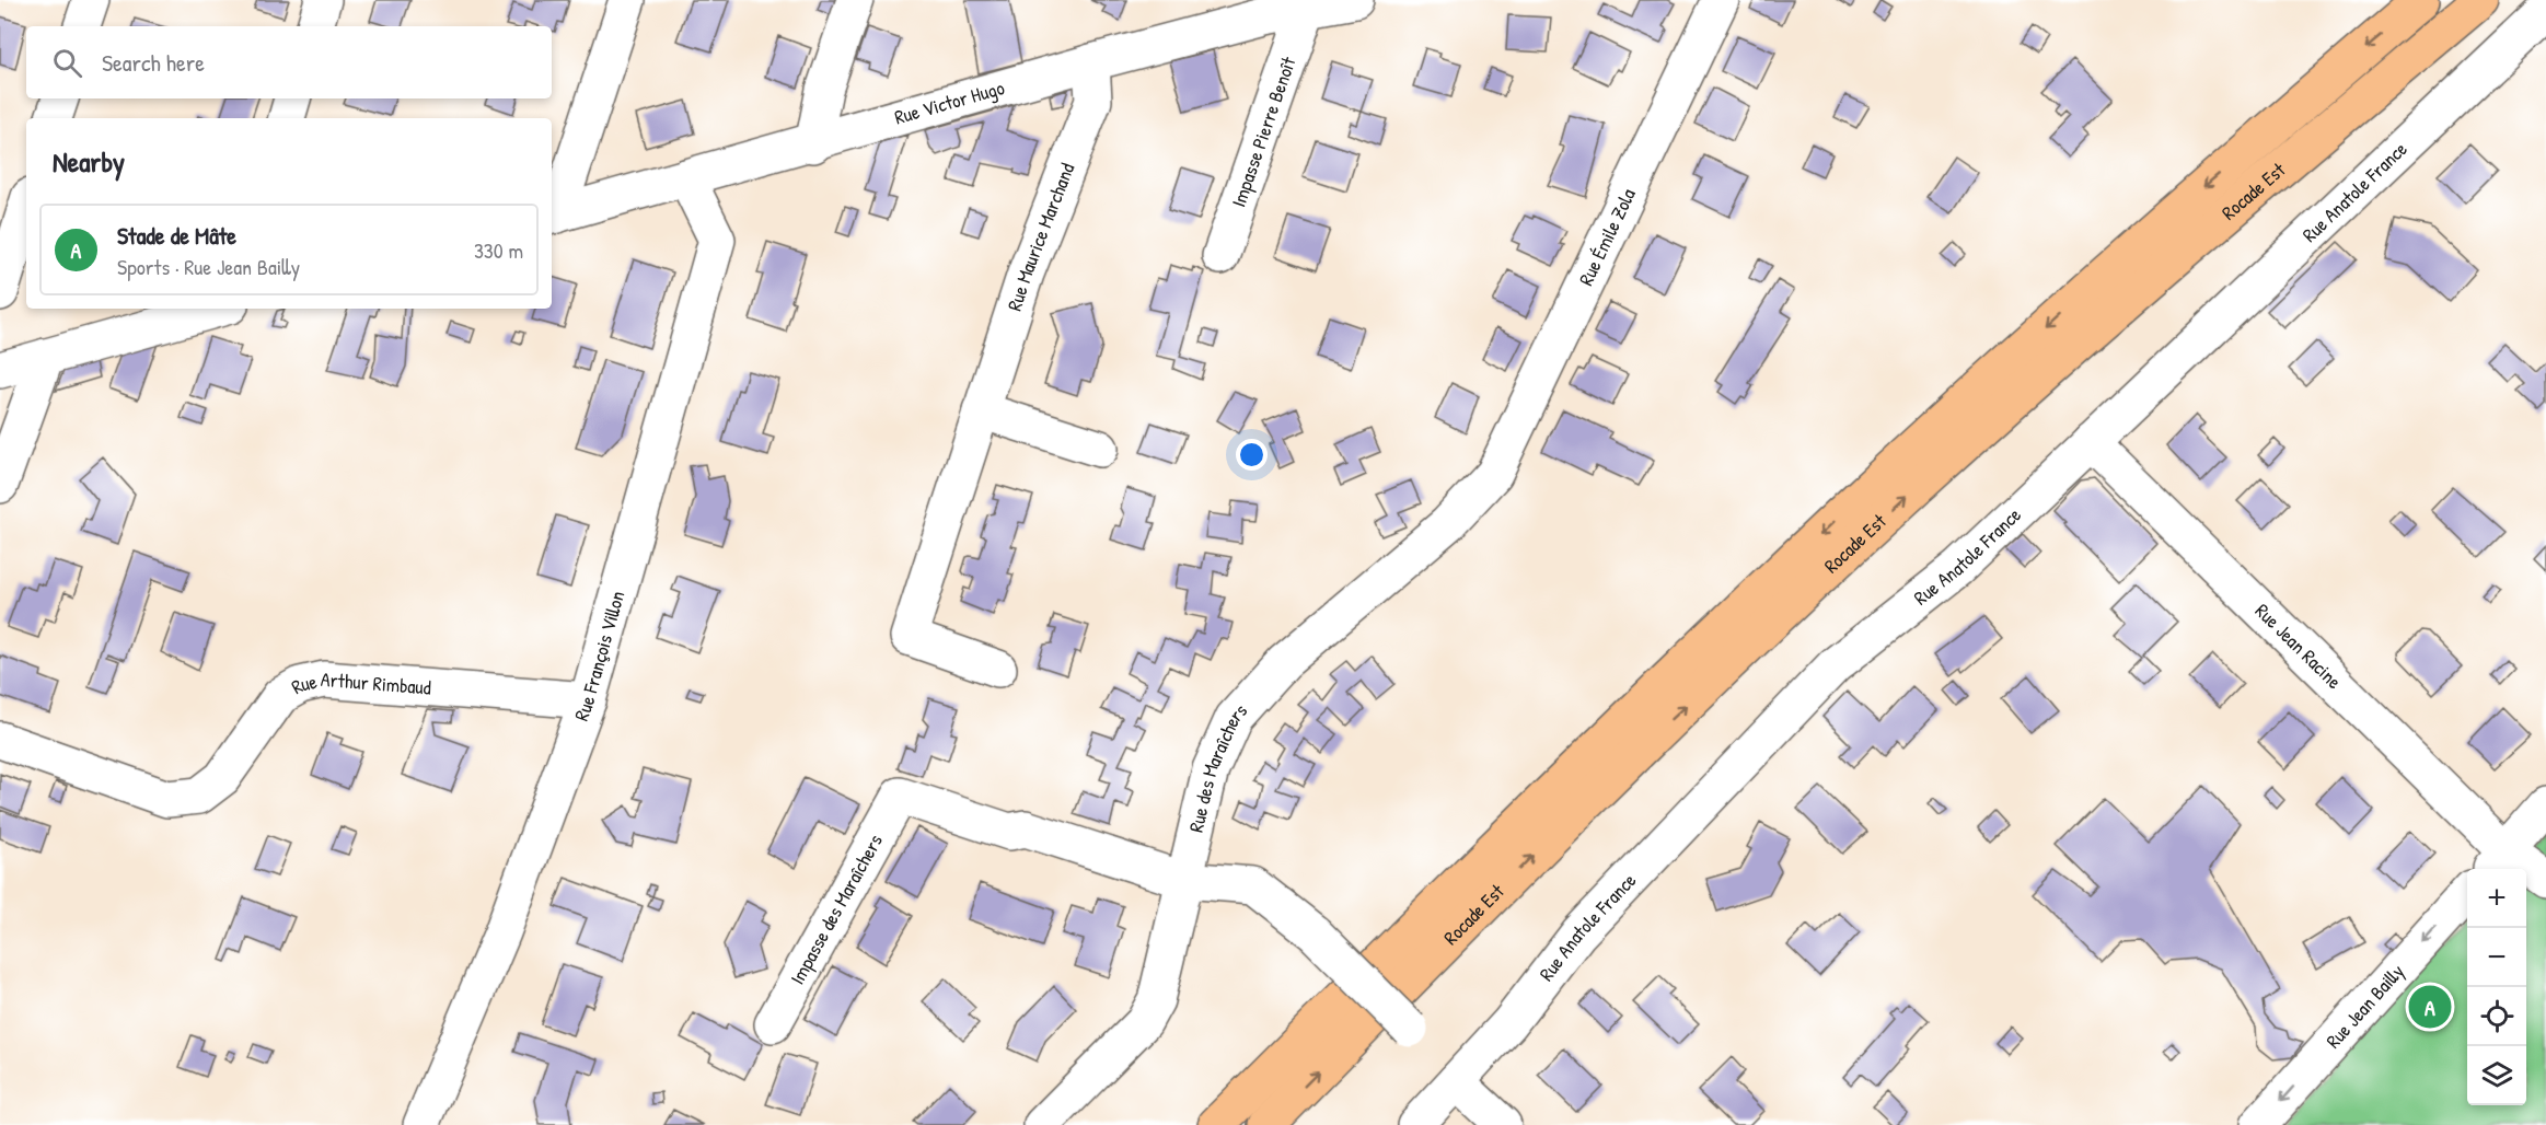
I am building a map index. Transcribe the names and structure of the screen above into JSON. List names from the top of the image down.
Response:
{
  "streets": {
    "highway": ["Rocade Est"],
    "street": [
      "Rue Victor Hugo",
      "Impasse Pierre Benoît",
      "Rue Anatole France",
      "Rue Émile Zola",
      "Rue Maurice Marchand",
      "Rue Jean Racine",
      "Rue François Villon",
      "Rue Arthur Rimbaud",
      "Rue des Maraîchers",
      "Impasse des Maraîchers",
      "Rue Jean Bailly"
    ]
  },
  "crossings": [
    ["Rue Victor Hugo", "Impasse Pierre Benoît"],
    ["Rue Victor Hugo", "Rue Maurice Marchand"],
    ["Rue Victor Hugo", "Rue François Villon"],
    ["Rue Anatole France", "Rue Jean Racine"],
    ["Rue Émile Zola", "Rue des Maraîchers"],
    ["Rue François Villon", "Rue Arthur Rimbaud"],
    ["Rue des Maraîchers", "Impasse des Maraîchers"]
  ],
  "one_way": ["Rue Jean Bailly"],
  "page": {
    "search": "Search here",
    "heading": "Nearby",
    "list": [
      {
        "mark": "A",
        "name": "Stade de Mâte",
        "note": "Sports · Rue Jean Bailly",
        "value": "330 m"
      }
    ],
    "map_buttons": ["+", "−"],
    "pins": "A"
  }
}
